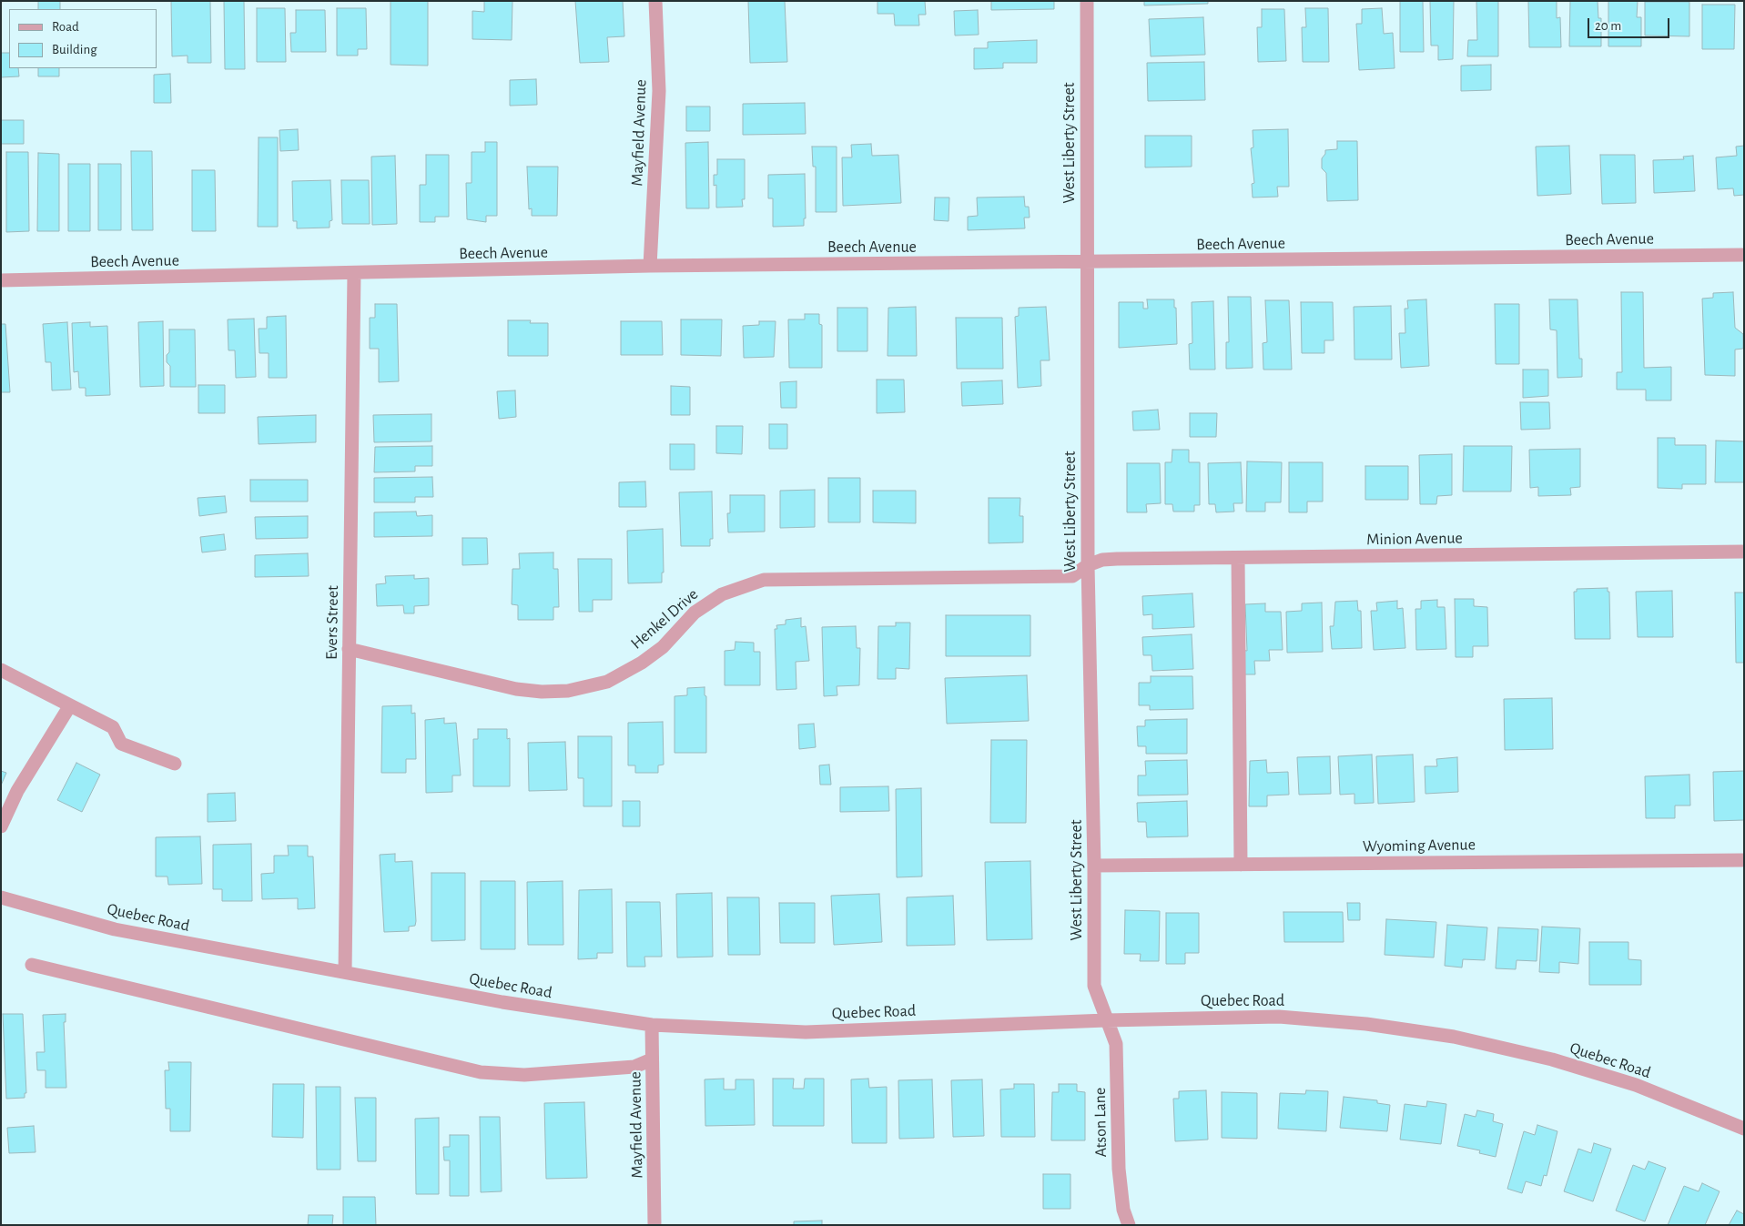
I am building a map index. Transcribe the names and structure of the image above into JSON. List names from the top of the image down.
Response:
{
  "streets": {
    "street": [
      "Mayfield Avenue",
      "West Liberty Street",
      "Beech Avenue",
      "Minion Avenue",
      "Henkel Drive",
      "Evers Street",
      "Wyoming Avenue",
      "Quebec Road",
      "Atson Lane"
    ]
  },
  "crossings": [
    ["Mayfield Avenue", "Beech Avenue"],
    ["Mayfield Avenue", "Quebec Road"],
    ["West Liberty Street", "Beech Avenue"],
    ["West Liberty Street", "Minion Avenue"],
    ["West Liberty Street", "Henkel Drive"],
    ["West Liberty Street", "Wyoming Avenue"],
    ["West Liberty Street", "Quebec Road"],
    ["West Liberty Street", "Atson Lane"],
    ["Beech Avenue", "Evers Street"],
    ["Minion Avenue", "Henkel Drive"],
    ["Henkel Drive", "Evers Street"],
    ["Evers Street", "Quebec Road"],
    ["Quebec Road", "Atson Lane"]
  ],
  "legend": ["Road", "Building"],
  "scale_bar": "20 m"
}
